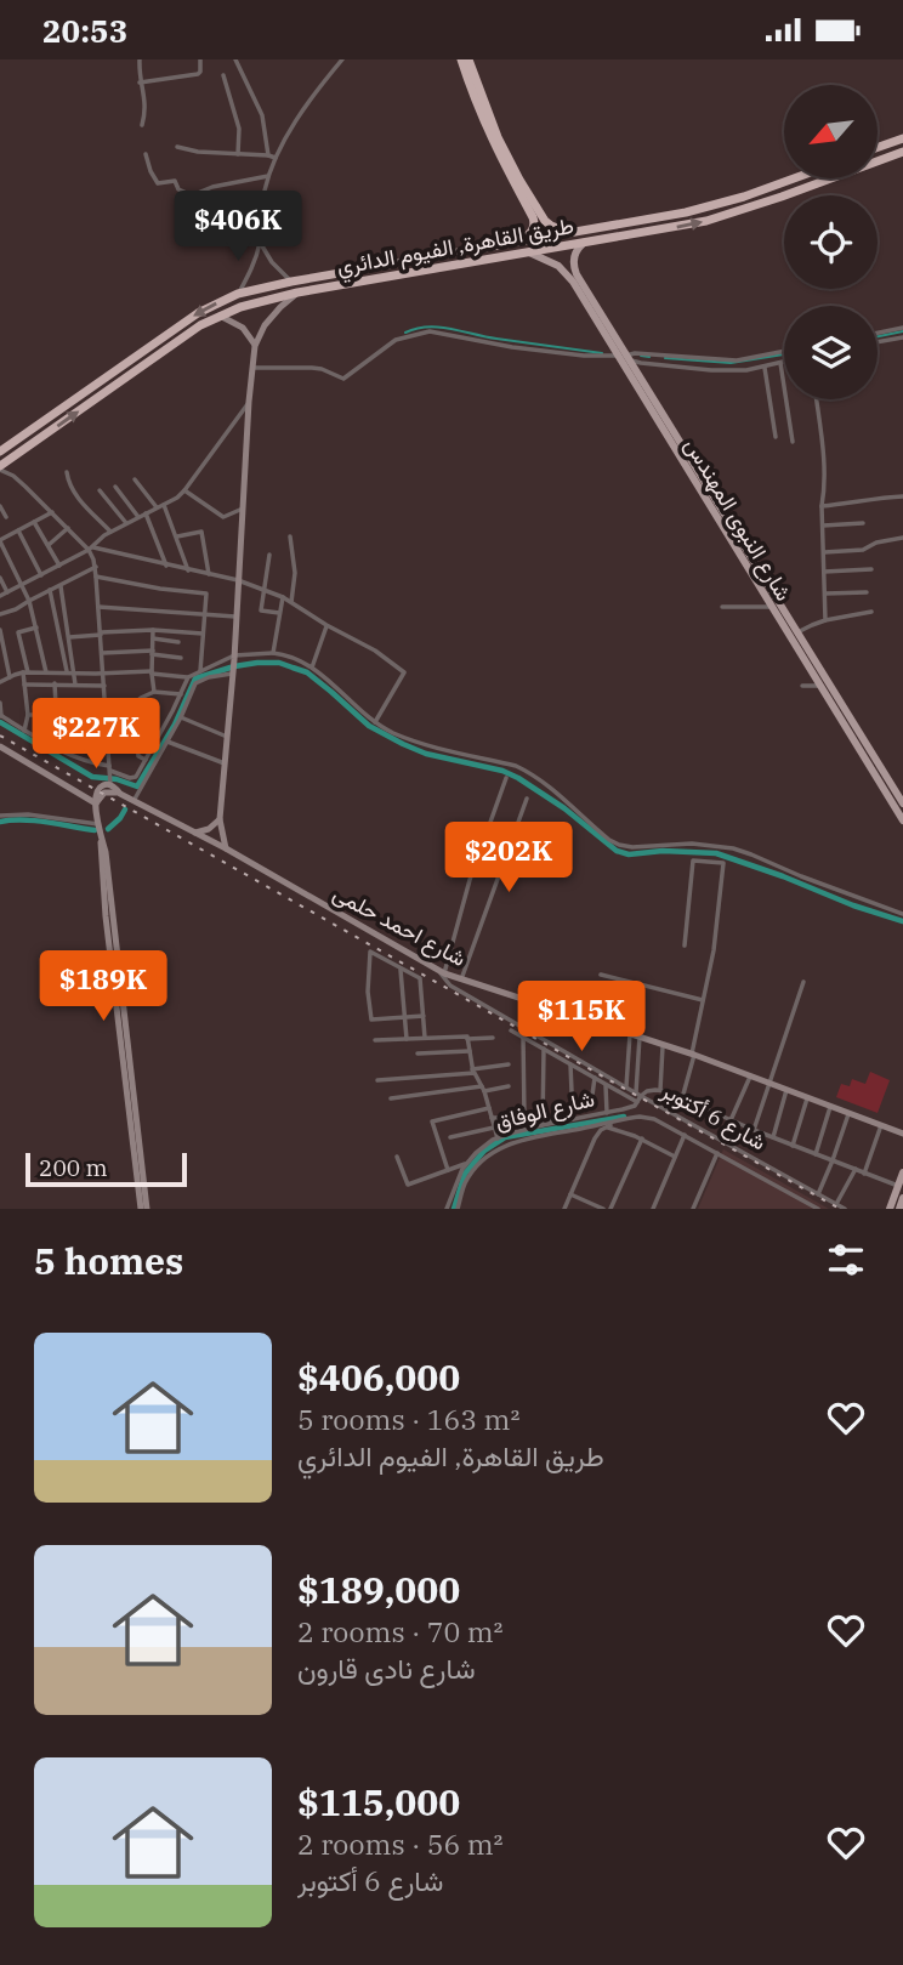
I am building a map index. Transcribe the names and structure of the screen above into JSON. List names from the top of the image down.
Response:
{
  "streets": {
    "highway": ["طريق القاهرة, الفيوم الدائري"],
    "main road": ["شارع النبوى المهندس", "شارع احمد حلمى"],
    "street": ["شارع الوفاق", "شارع 6 أكتوبر"]
  },
  "crossings": [
    ["طريق القاهرة, الفيوم الدائري", "شارع النبوى المهندس"],
    ["شارع احمد حلمى", "شارع 6 أكتوبر"],
    ["شارع الوفاق", "شارع 6 أكتوبر"]
  ],
  "scale_bar": "200 m",
  "north": "bottom left",
  "page": {
    "status": "20:53",
    "price": [
      "$406K",
      "$227K",
      "$202K",
      "$189K",
      "$115K"
    ],
    "scale": "200 m",
    "heading": "5 homes",
    "list": [
      {
        "name": "$406,000",
        "note": "5 rooms · 163 m² · طريق القاهرة, الفيوم الدائري"
      },
      {
        "name": "$189,000",
        "note": "2 rooms · 70 m² · شارع نادى قارون"
      },
      {
        "name": "$115,000",
        "note": "2 rooms · 56 m² · شارع 6 أكتوبر"
      }
    ]
  }
}
